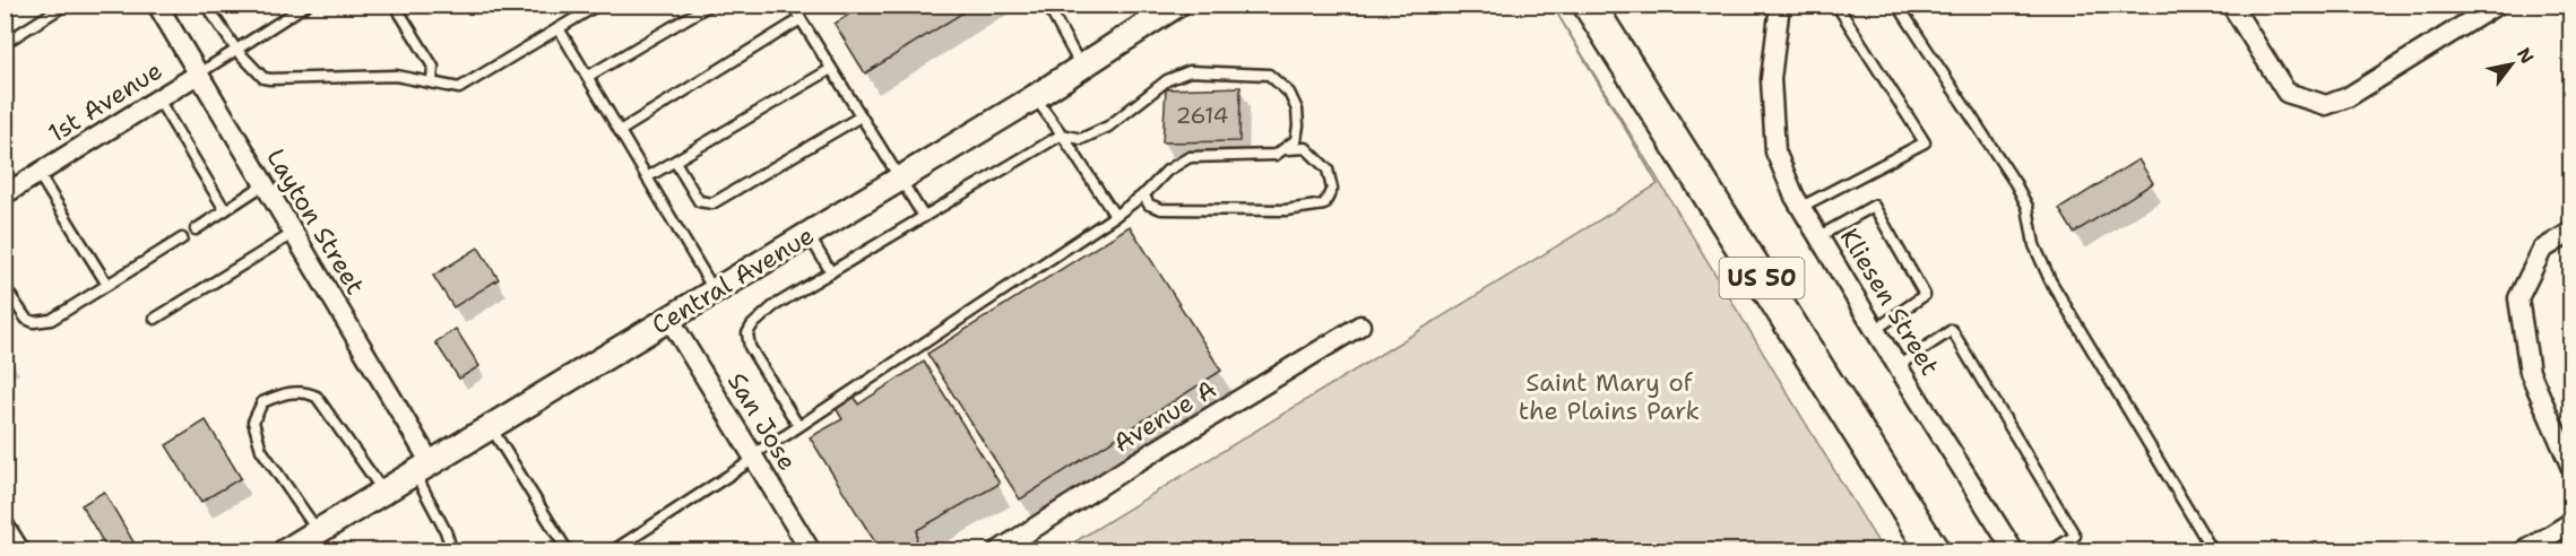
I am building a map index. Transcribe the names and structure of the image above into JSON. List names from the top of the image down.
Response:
{
  "streets": {
    "highway": ["US 50"],
    "street": [
      "1st Avenue",
      "Layton Street",
      "Central Avenue",
      "Kliesen Street",
      "Avenue A",
      "San Jose"
    ]
  },
  "crossings": [
    ["1st Avenue", "Layton Street"],
    ["Layton Street", "Central Avenue"],
    ["Central Avenue", "San Jose"]
  ],
  "parks": ["Saint Mary of the Plains Park"],
  "house_numbers": ["2614"],
  "north": "top right"
}
